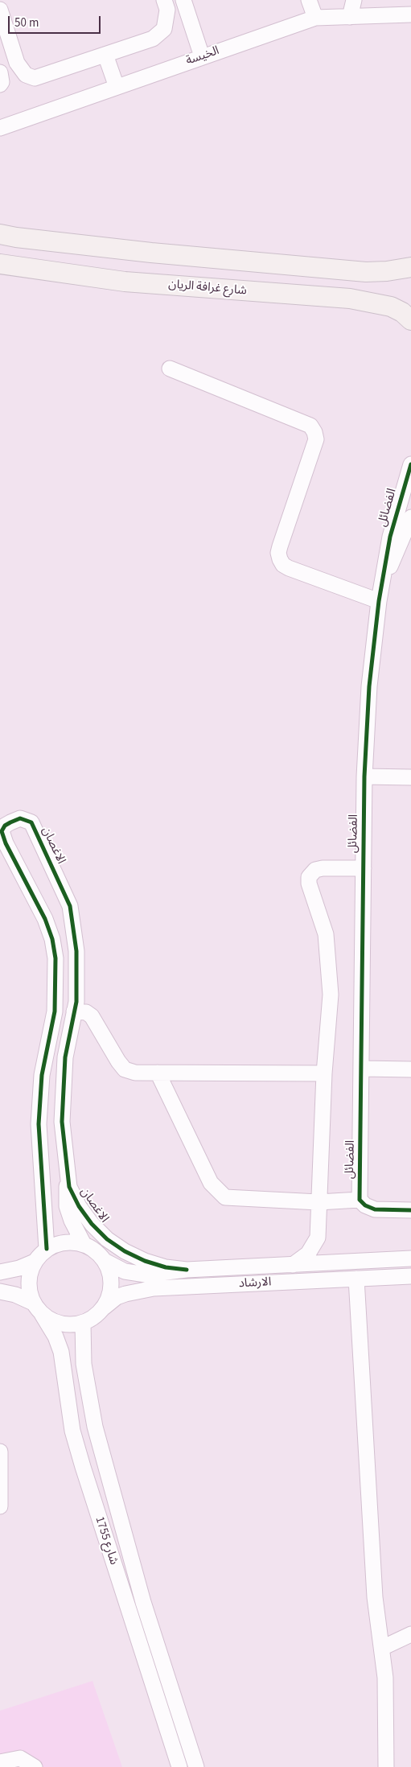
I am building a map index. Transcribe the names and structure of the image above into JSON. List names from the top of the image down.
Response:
{
  "streets": {
    "main road": ["شارع غرافة الريان"],
    "street": [
      "الخيسة",
      "الفضائل",
      "الاغصان",
      "الارشاد",
      "شارع 1755"
    ]
  },
  "crossings": [
    ["الاغصان", "الارشاد"],
    ["الاغصان", "شارع 1755"],
    ["الارشاد", "شارع 1755"]
  ],
  "scale_bar": "50 m"
}
